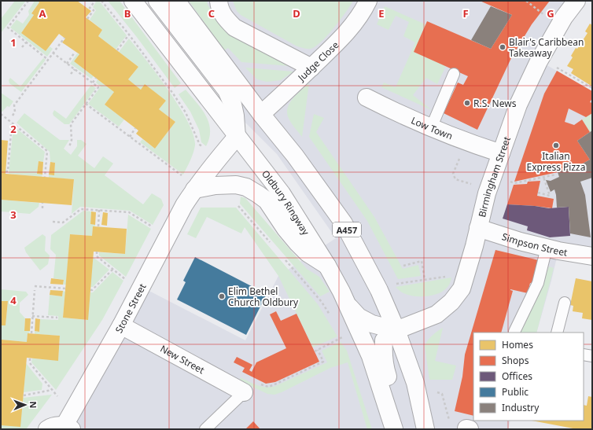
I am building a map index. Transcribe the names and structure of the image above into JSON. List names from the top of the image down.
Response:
{
  "streets": {
    "street": [
      "Judge Close",
      "Low Town",
      "Birmingham Street",
      "Oldbury Ringway",
      "A457",
      "Simpson Street",
      "Stone Street",
      "New Street"
    ]
  },
  "crossings": [
    ["Judge Close", "A457"],
    ["Low Town", "Birmingham Street"],
    ["Birmingham Street", "A457"],
    ["Birmingham Street", "Simpson Street"],
    ["Oldbury Ringway", "Stone Street"],
    ["Stone Street", "New Street"]
  ],
  "places": [
    "Blair's Caribbean Takeaway",
    "R.S. News",
    "Italian Express Pizza",
    "Elim Bethel Church Oldbury"
  ],
  "legend": [
    "Homes",
    "Shops",
    "Offices",
    "Public",
    "Industry"
  ],
  "north": "right",
  "grid": {
    "columns": [
      "A",
      "B",
      "C",
      "D",
      "E",
      "F",
      "G"
    ],
    "rows": [
      "1",
      "2",
      "3",
      "4"
    ]
  }
}
